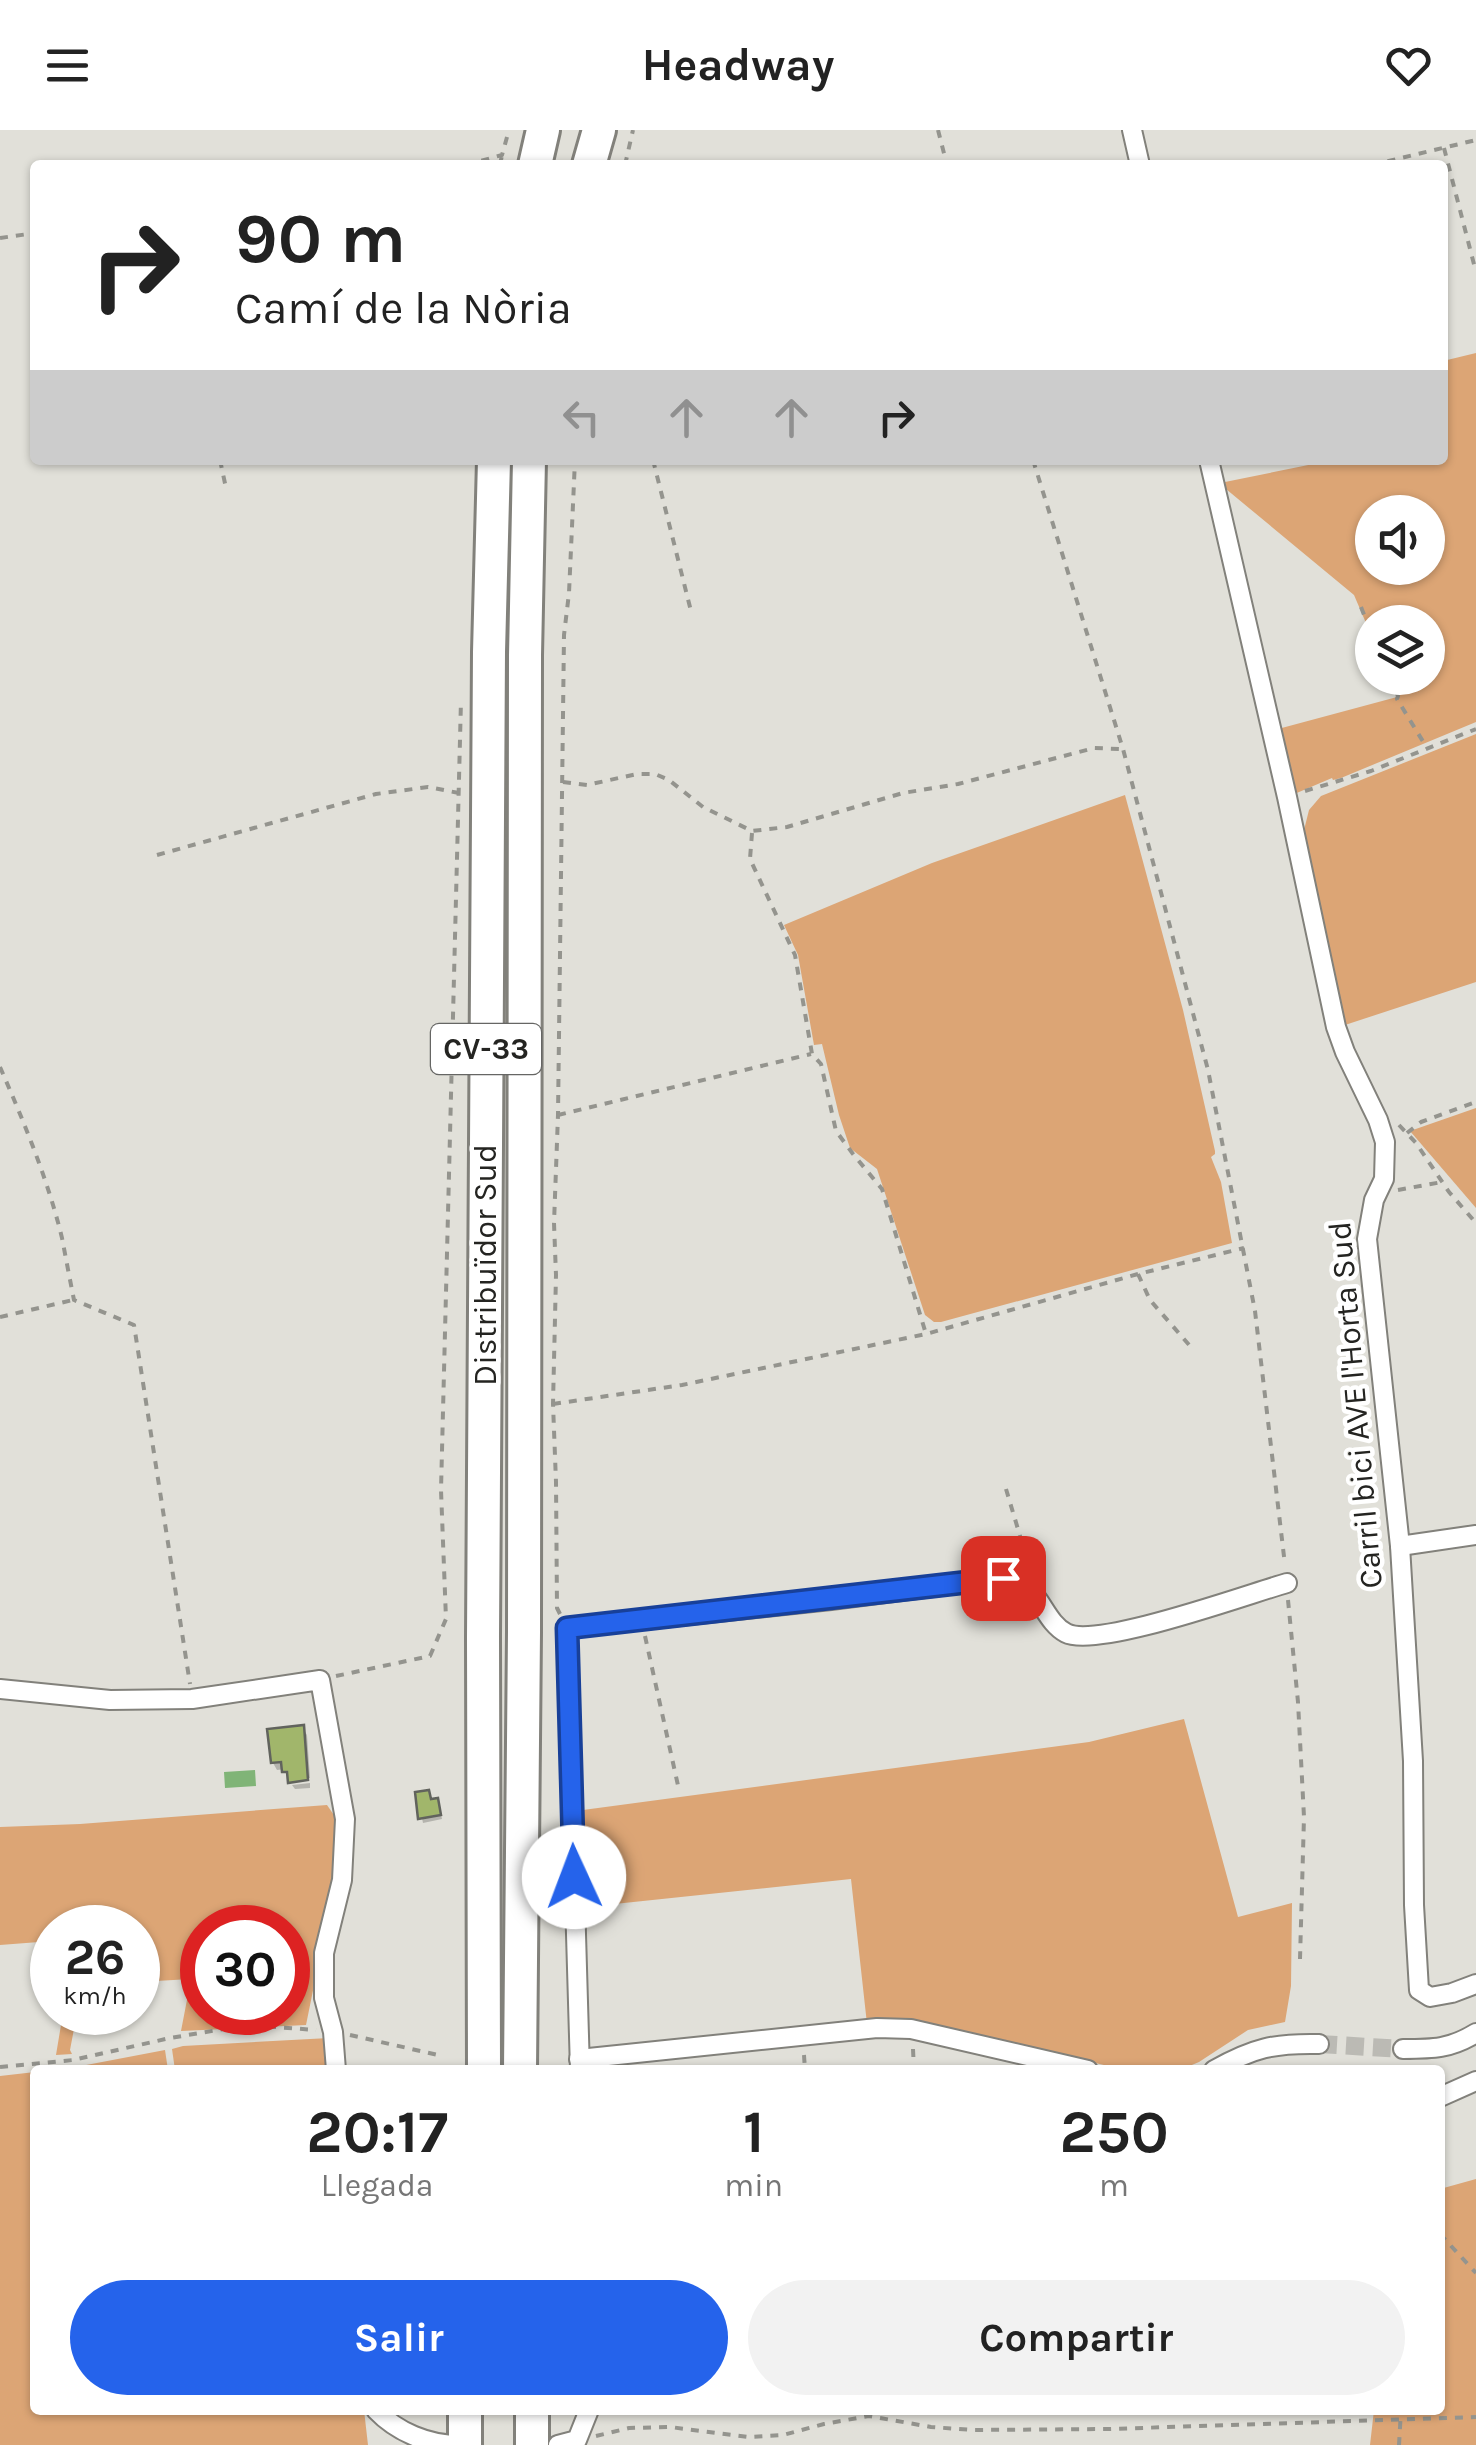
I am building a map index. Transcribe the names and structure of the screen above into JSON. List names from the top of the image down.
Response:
{
  "streets": {
    "highway": ["CV-33", "Distribuïdor Sud"]
  },
  "page": {
    "header": "Headway",
    "turn": ["90 m", "Camí de la Nòria"],
    "speed": "26 km/h",
    "limit": "30",
    "eta": [
      "20:17",
      "Llegada",
      "1",
      "min",
      "250",
      "m"
    ],
    "buttons": ["Salir", "Compartir"]
  }
}
